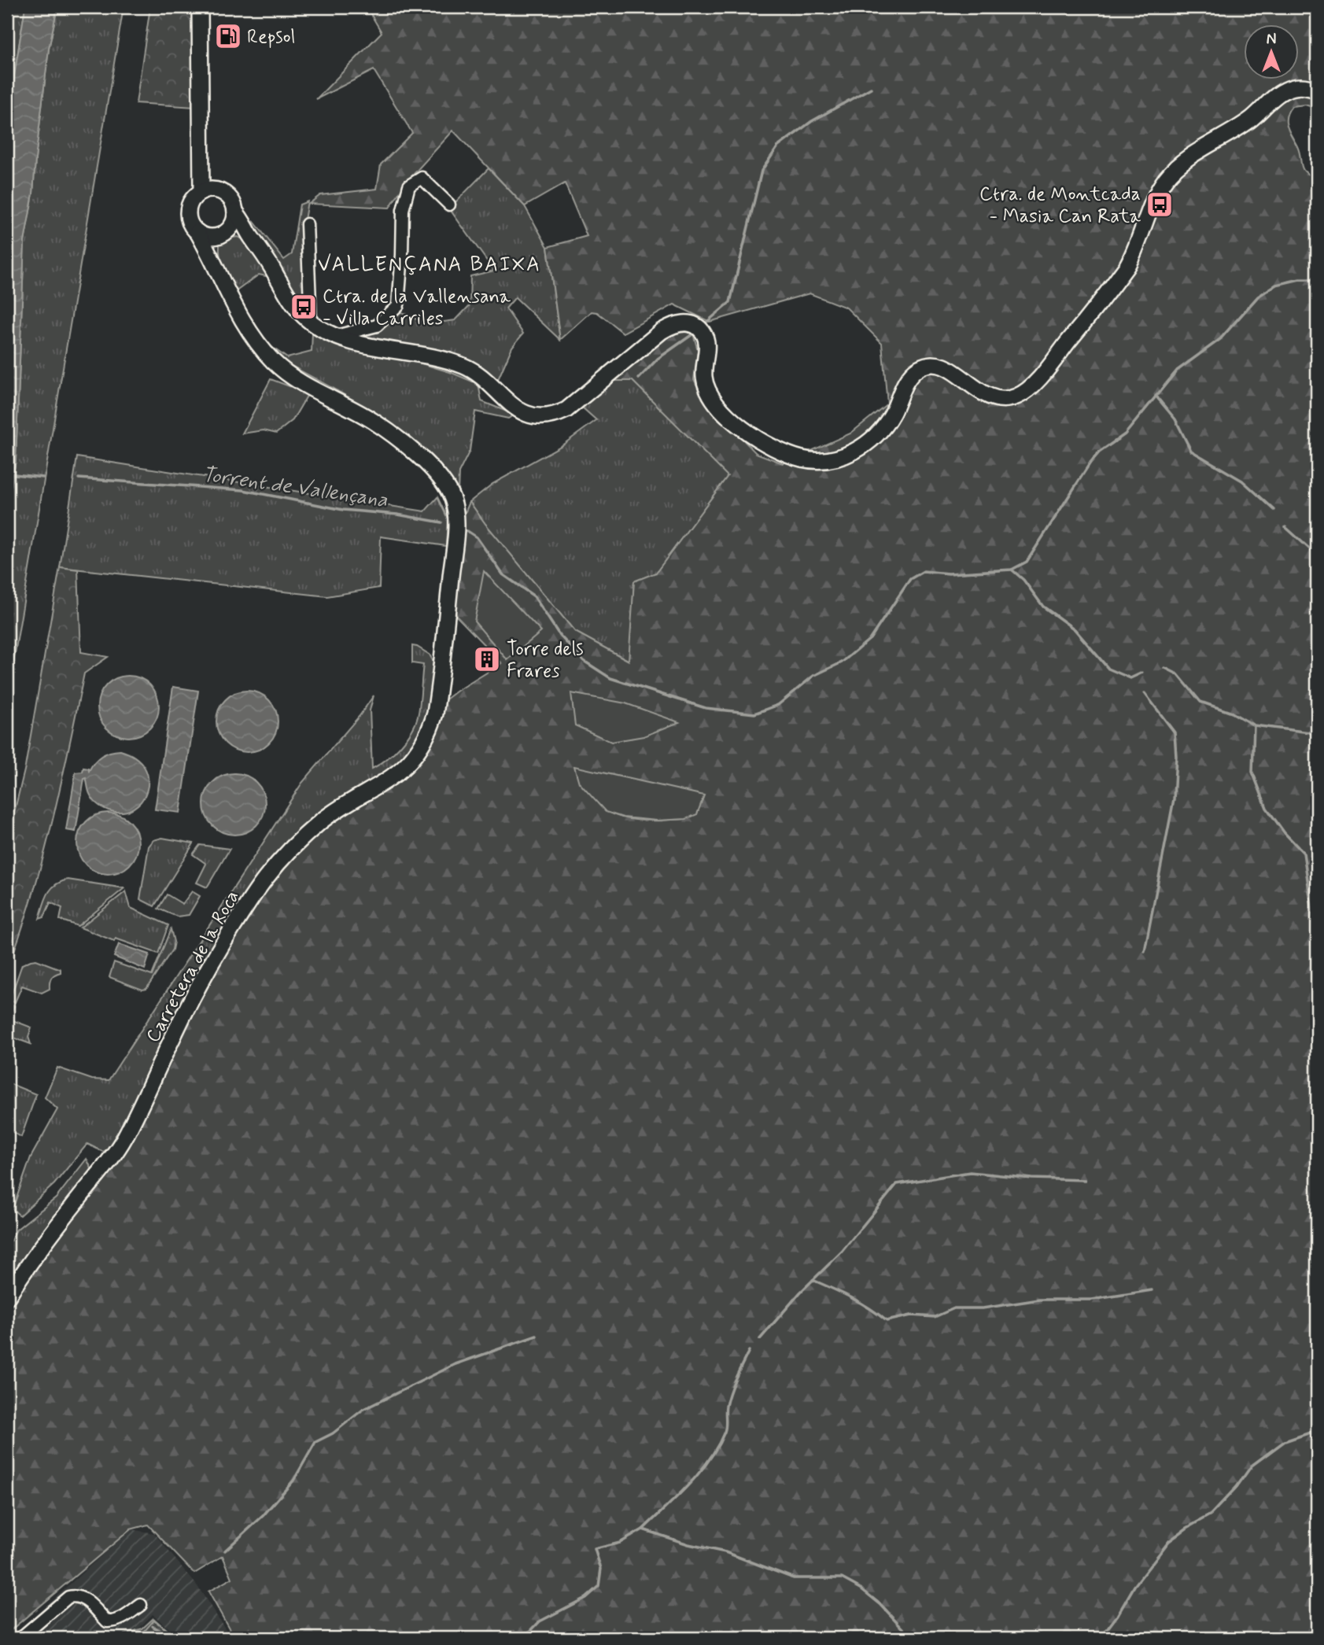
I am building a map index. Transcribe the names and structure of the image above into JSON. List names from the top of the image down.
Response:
{
  "streets": {
    "street": ["Carretera de la Roca"]
  },
  "districts": ["VALLENÇANA BAIXA"],
  "water": ["Torrent de Vallençana"],
  "places": {
    "fuel station": ["Repsol"],
    "bus stop": ["Ctra. de Montcada - Masia Can Rata", "Ctra. de la Vallensana - Villa Carriles"],
    "building": ["Torre dels Frares"]
  },
  "north": "top"
}
